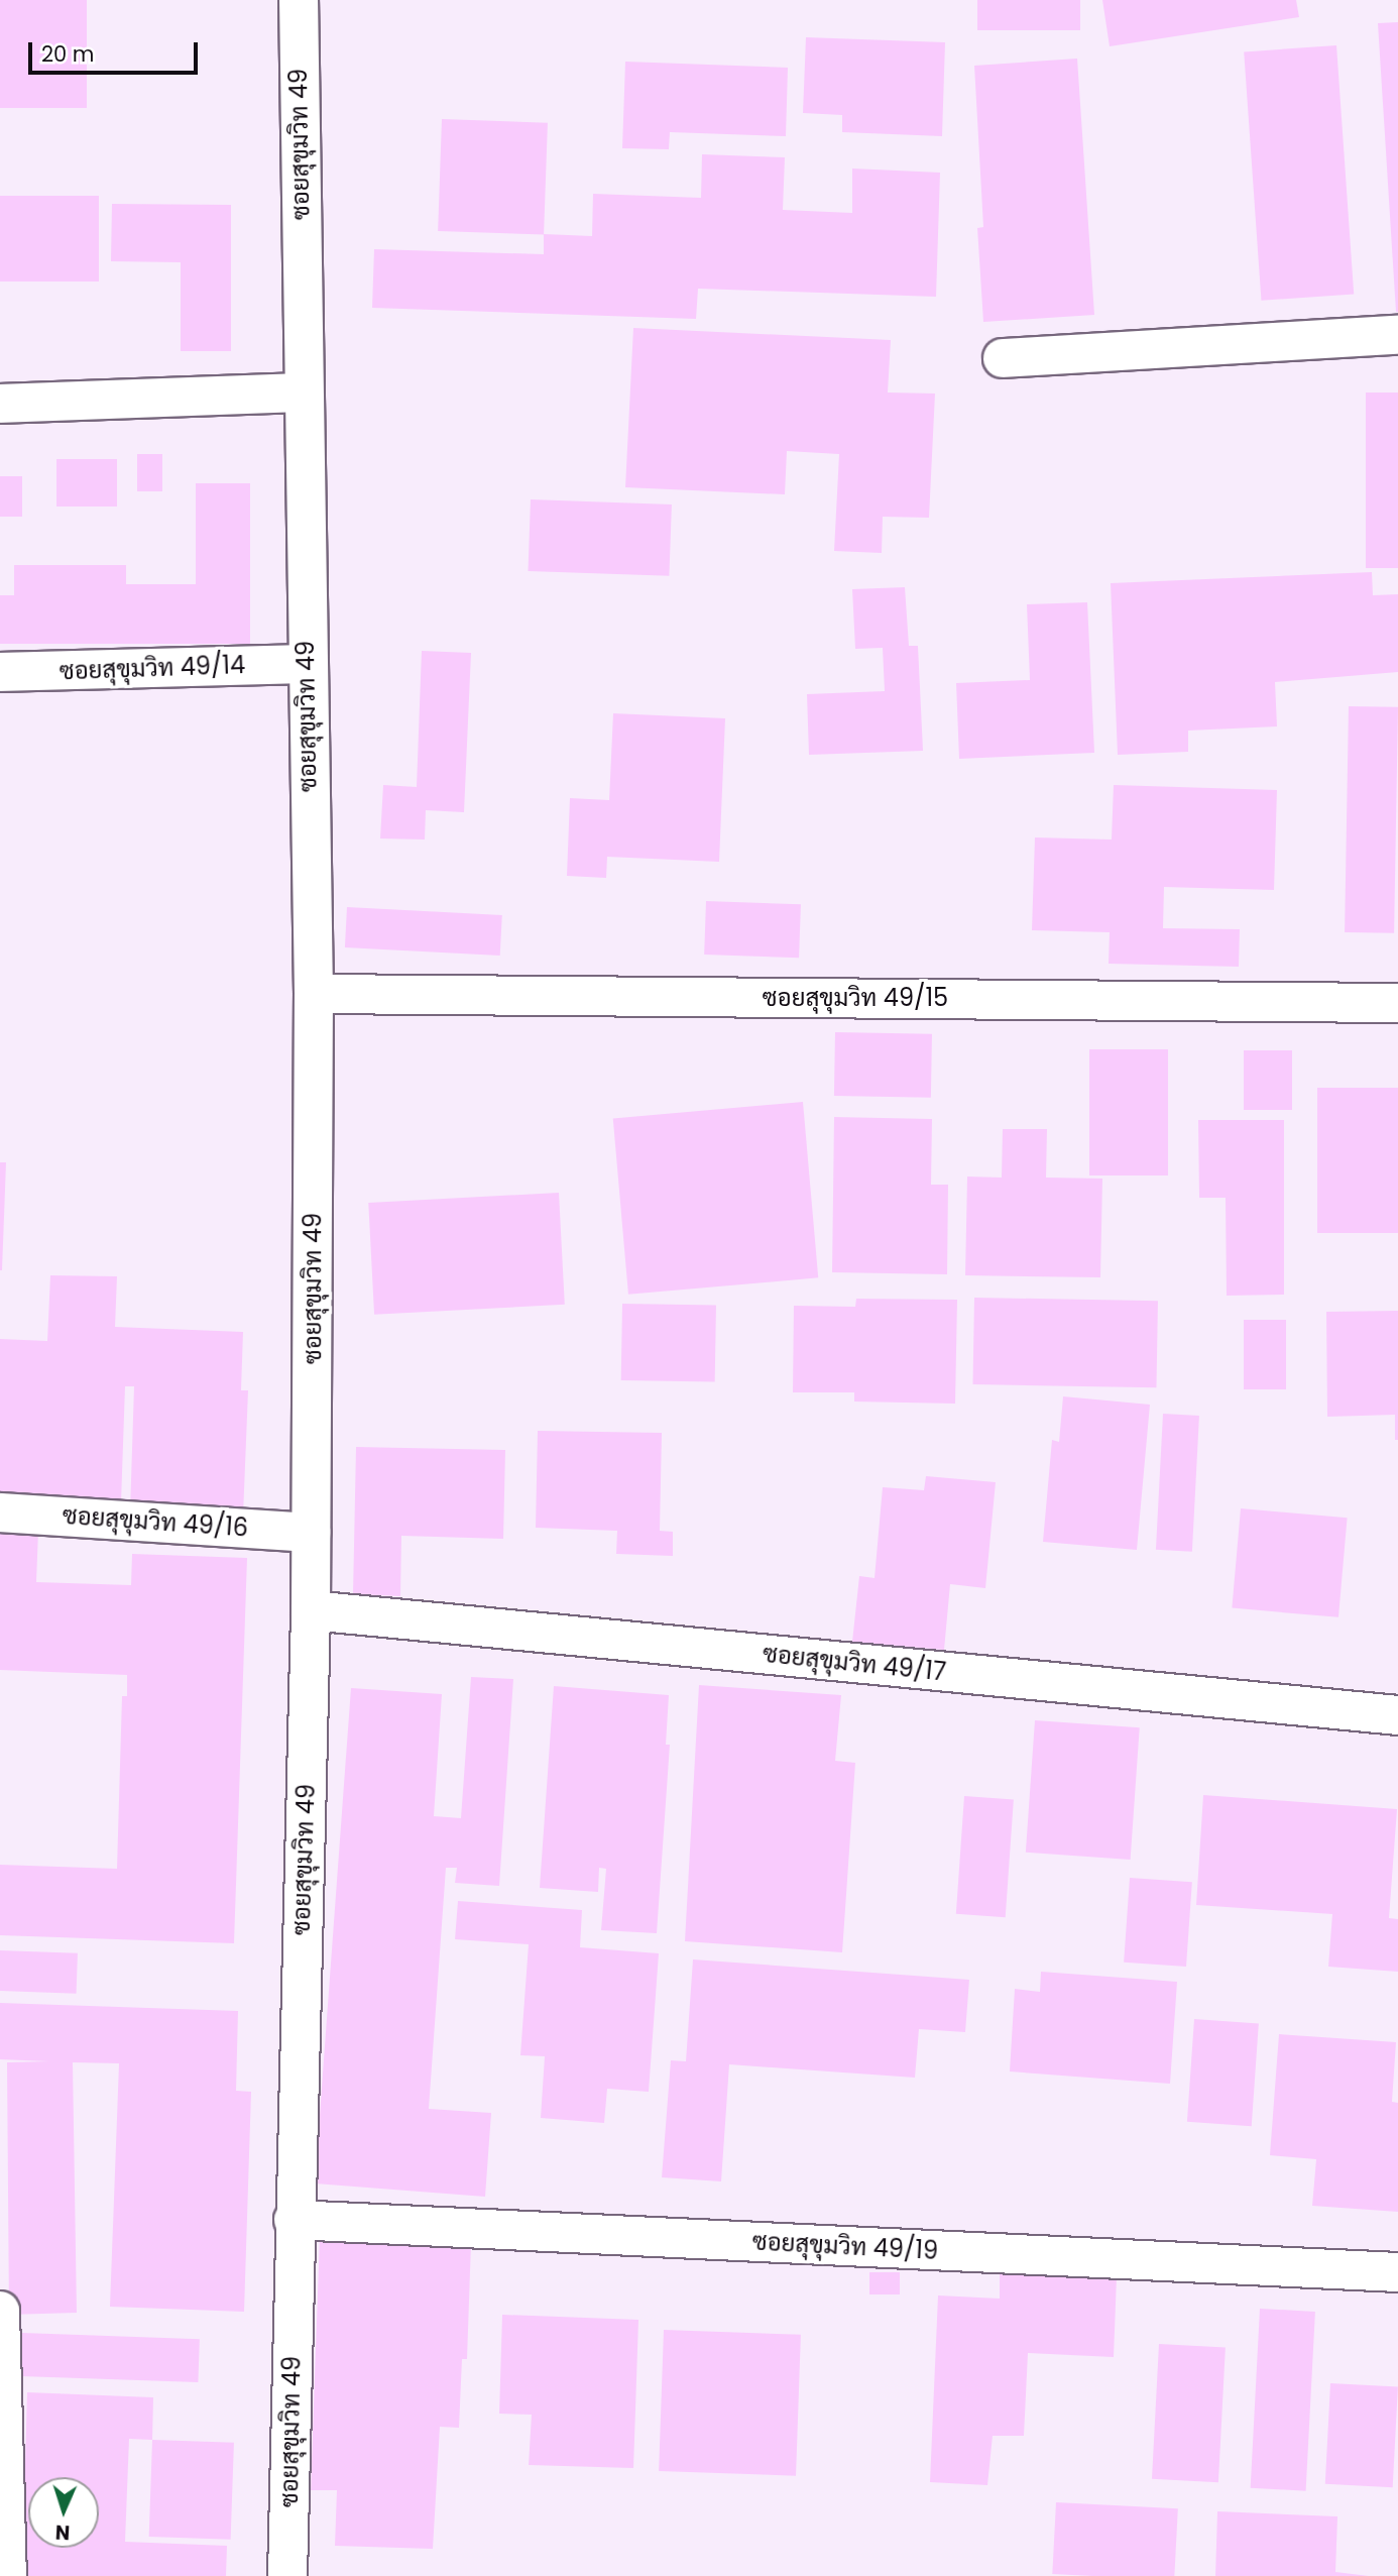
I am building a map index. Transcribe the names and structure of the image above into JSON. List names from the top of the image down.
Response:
{
  "streets": {
    "street": [
      "ซอยสุขุมวิท 49",
      "ซอยสุขุมวิท 49/14",
      "ซอยสุขุมวิท 49/15",
      "ซอยสุขุมวิท 49/16",
      "ซอยสุขุมวิท 49/17",
      "ซอยสุขุมวิท 49/19"
    ]
  },
  "crossings": [
    ["ซอยสุขุมวิท 49", "ซอยสุขุมวิท 49/14"],
    ["ซอยสุขุมวิท 49", "ซอยสุขุมวิท 49/15"],
    ["ซอยสุขุมวิท 49", "ซอยสุขุมวิท 49/16"],
    ["ซอยสุขุมวิท 49", "ซอยสุขุมวิท 49/17"],
    ["ซอยสุขุมวิท 49", "ซอยสุขุมวิท 49/19"]
  ],
  "scale_bar": "20 m",
  "north": "bottom"
}
